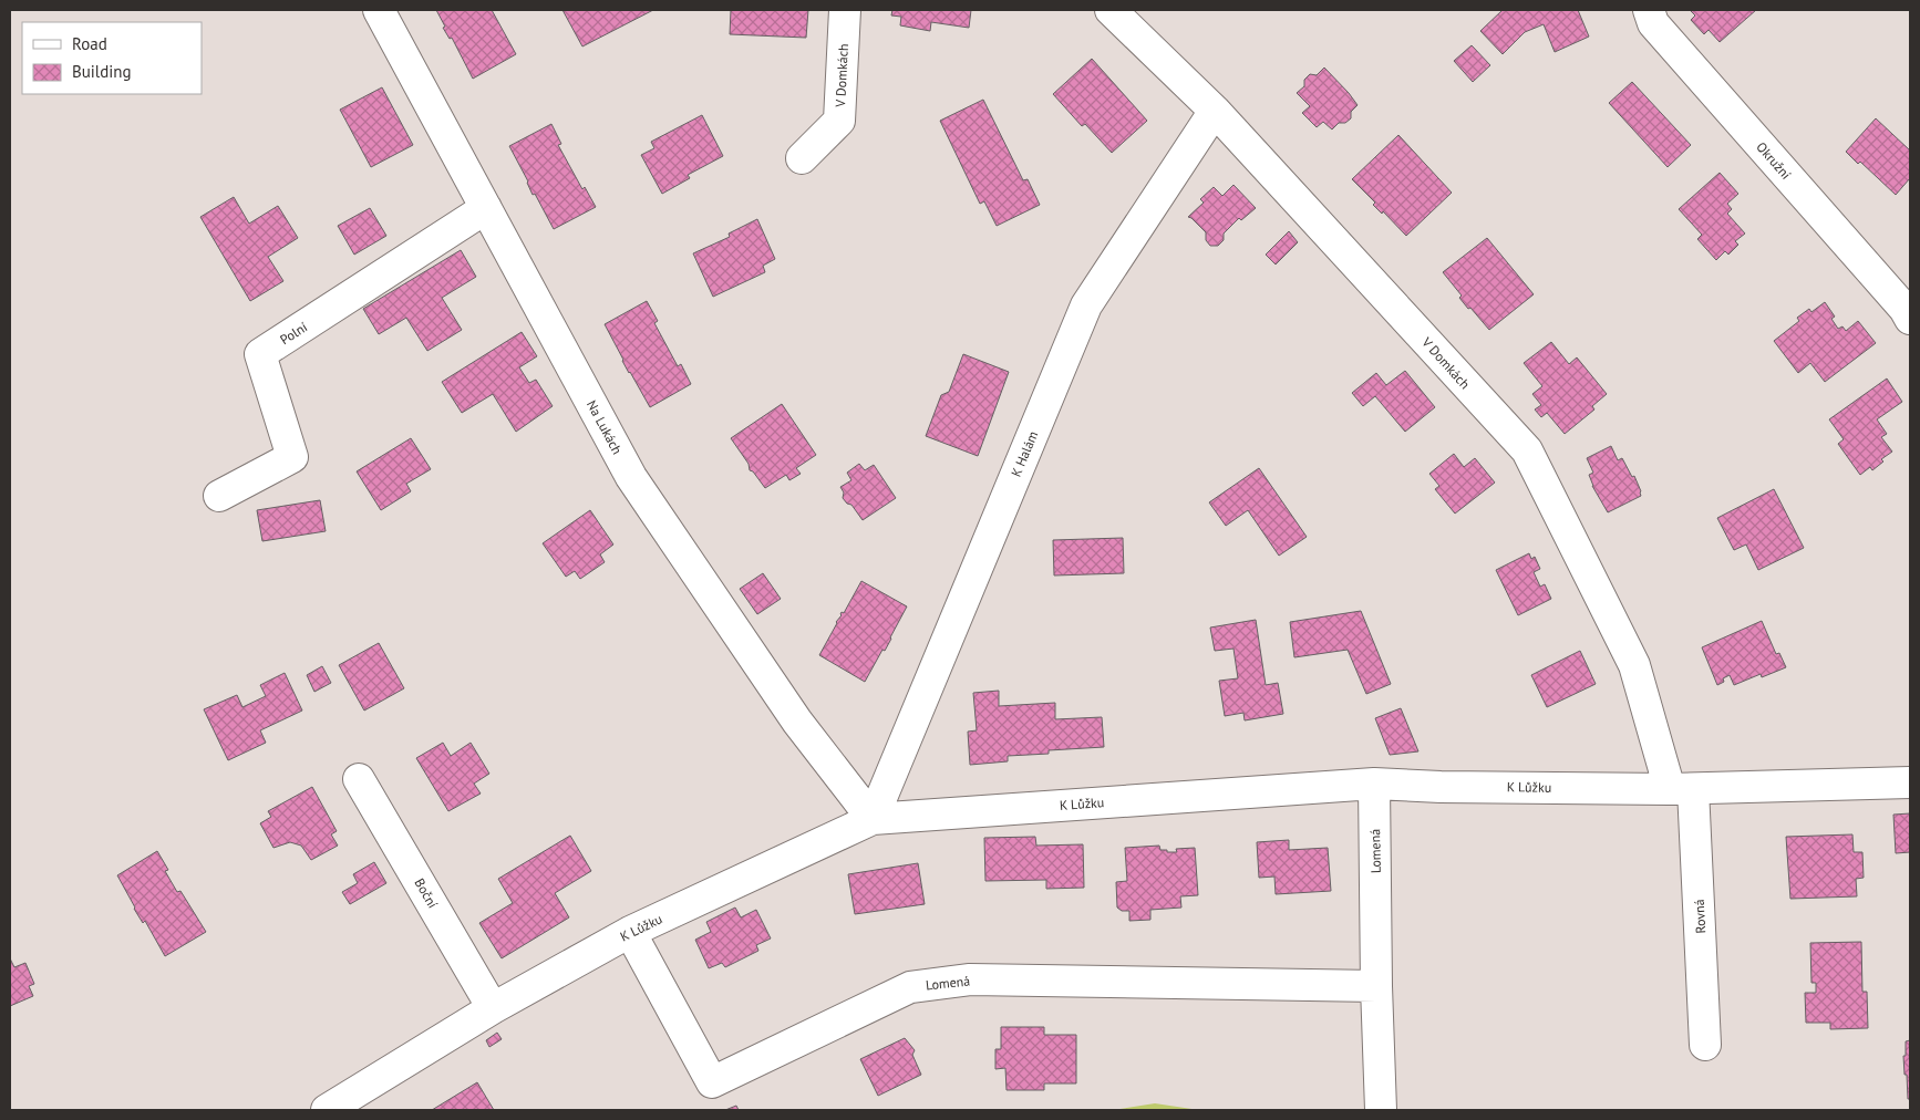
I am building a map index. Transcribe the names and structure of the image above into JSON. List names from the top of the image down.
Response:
{
  "streets": {
    "street": [
      "V Domkách",
      "Okružní",
      "Polní",
      "Na Lukách",
      "K Halám",
      "K Lůžku",
      "Lomená",
      "Boční",
      "Rovná"
    ]
  },
  "crossings": [
    ["V Domkách", "K Halám"],
    ["V Domkách", "K Lůžku"],
    ["V Domkách", "Rovná"],
    ["Polní", "Na Lukách"],
    ["Na Lukách", "K Halám"],
    ["Na Lukách", "K Lůžku"],
    ["K Halám", "K Lůžku"],
    ["K Lůžku", "Lomená"],
    ["K Lůžku", "Boční"],
    ["K Lůžku", "Rovná"]
  ],
  "legend": ["Road", "Building"]
}
